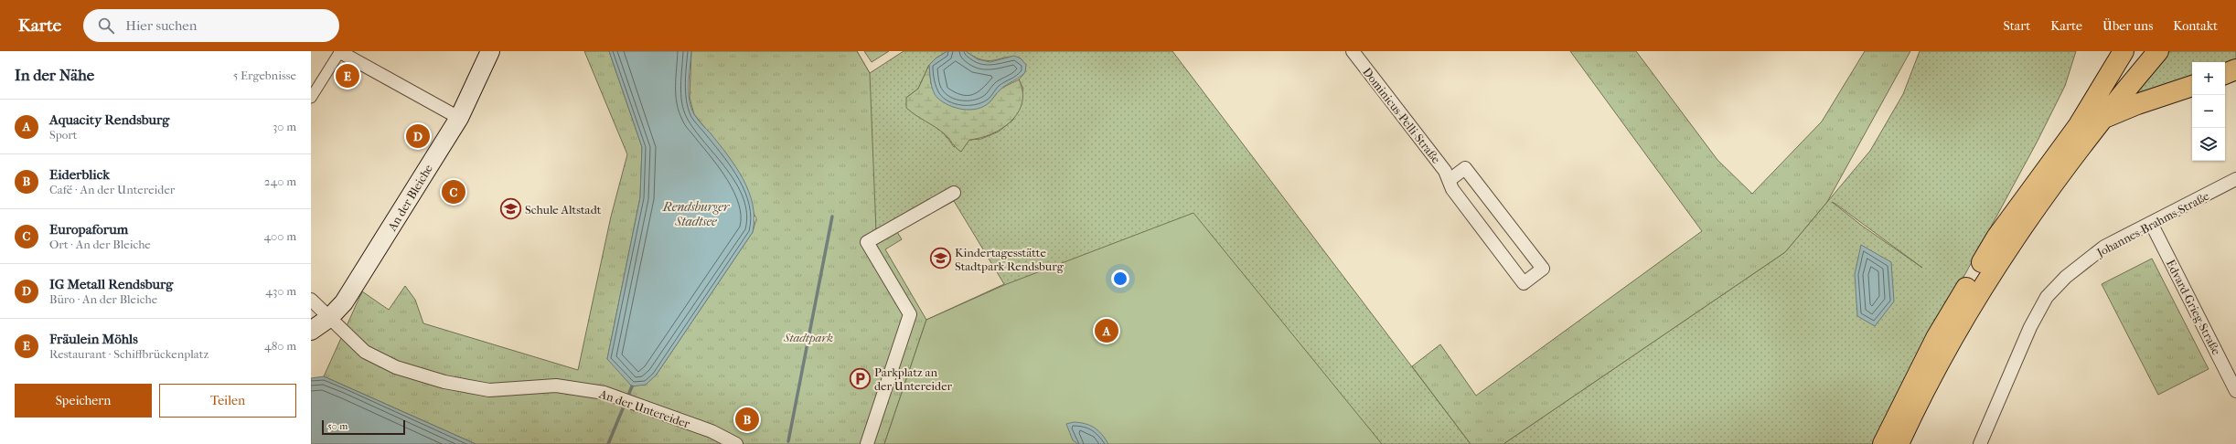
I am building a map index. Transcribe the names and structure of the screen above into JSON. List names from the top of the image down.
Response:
{
  "streets": {
    "main road": ["An der Bleiche"],
    "street": [
      "Dominicus-Pelli-Straße",
      "Johannes-Brahms-Straße",
      "Edvard-Grieg-Straße",
      "An der Untereider"
    ]
  },
  "crossings": [
    ["An der Bleiche", "An der Untereider"],
    ["Johannes-Brahms-Straße", "Edvard-Grieg-Straße"]
  ],
  "water": ["Rendsburger Stadtsee"],
  "parks": ["Stadtpark"],
  "places": {
    "school or university": ["Schule Altstadt", "Kindertagesstätte Stadtpark Rendsburg"],
    "parking": ["Parkplatz an der Untereider"]
  },
  "scale_bar": "50 m",
  "page": {
    "header": "Karte",
    "search": "Hier suchen",
    "nav": [
      "Start",
      "Karte",
      "Über uns",
      "Kontakt"
    ],
    "heading": ["In der Nähe", "5 Ergebnisse"],
    "map_buttons": ["+", "−"],
    "pins": [
      "E",
      "D",
      "C",
      "A",
      "B"
    ],
    "list": [
      {
        "mark": "A",
        "name": "Aquacity Rendsburg",
        "note": "Sport",
        "value": "30 m"
      },
      {
        "mark": "B",
        "name": "Eiderblick",
        "note": "Café · An der Untereider",
        "value": "240 m"
      },
      {
        "mark": "C",
        "name": "Europaforum",
        "note": "Ort · An der Bleiche",
        "value": "400 m"
      },
      {
        "mark": "D",
        "name": "IG Metall Rendsburg",
        "note": "Büro · An der Bleiche",
        "value": "430 m"
      },
      {
        "mark": "E",
        "name": "Fräulein Möhls",
        "note": "Restaurant · Schiffbrückenplatz",
        "value": "480 m"
      }
    ],
    "buttons": ["Speichern", "Teilen"],
    "scale": "50 m"
  }
}
